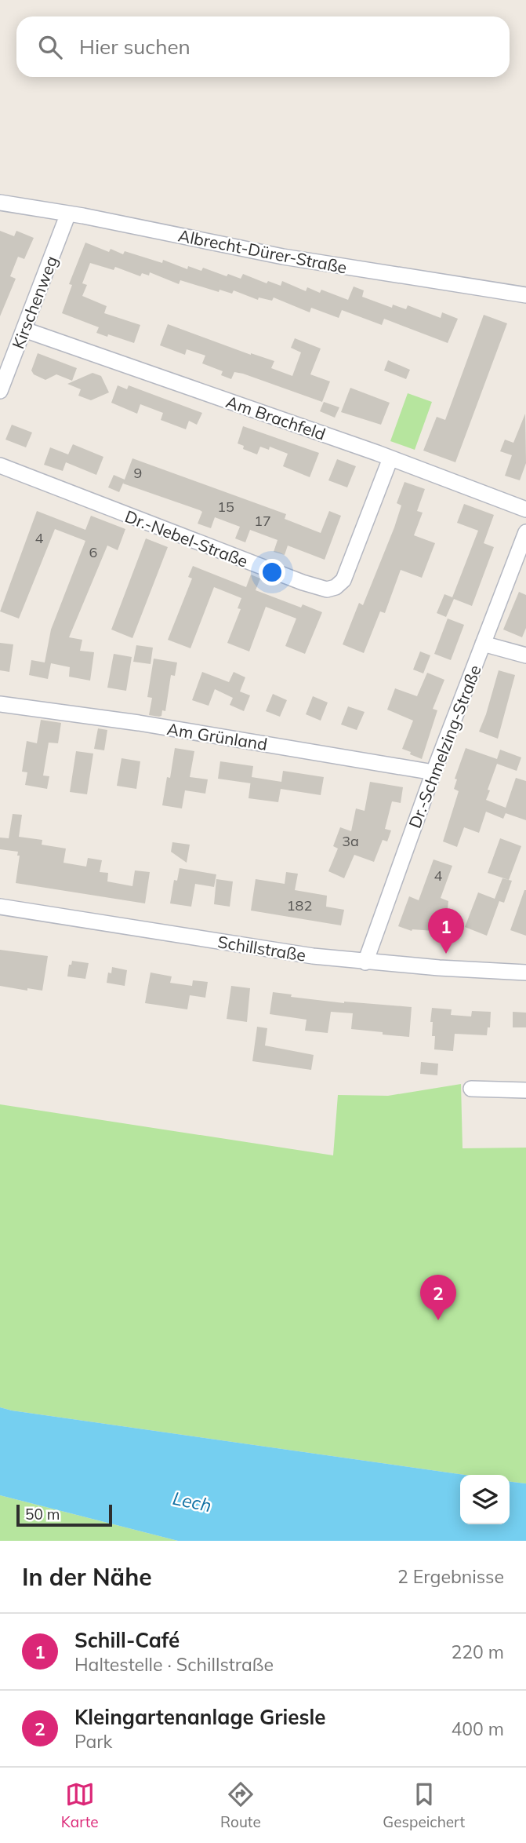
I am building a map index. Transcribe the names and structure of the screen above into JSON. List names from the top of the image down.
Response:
{
  "streets": {
    "street": [
      "Albrecht-Dürer-Straße",
      "Kirschenweg",
      "Am Brachfeld",
      "Dr.-Nebel-Straße",
      "Am Grünland",
      "Dr.-Schmelzing-Straße",
      "Schillstraße"
    ]
  },
  "crossings": [
    ["Albrecht-Dürer-Straße", "Kirschenweg"],
    ["Kirschenweg", "Am Brachfeld"],
    ["Am Brachfeld", "Dr.-Nebel-Straße"],
    ["Am Grünland", "Dr.-Schmelzing-Straße"],
    ["Dr.-Schmelzing-Straße", "Schillstraße"]
  ],
  "water": ["Lech"],
  "house_numbers": [
    "9",
    "15",
    "17",
    "4",
    "6",
    "3a",
    "4",
    "182"
  ],
  "scale_bar": "50 m",
  "page": {
    "search": "Hier suchen",
    "pins": ["1", "2"],
    "scale": "50 m",
    "heading": ["In der Nähe", "2 Ergebnisse"],
    "list": [
      {
        "mark": "1",
        "name": "Schill-Café",
        "note": "Haltestelle · Schillstraße",
        "value": "220 m"
      },
      {
        "mark": "2",
        "name": "Kleingartenanlage Griesle",
        "note": "Park",
        "value": "400 m"
      }
    ],
    "nav": ["Karte", "Route", "Gespeichert"]
  }
}
